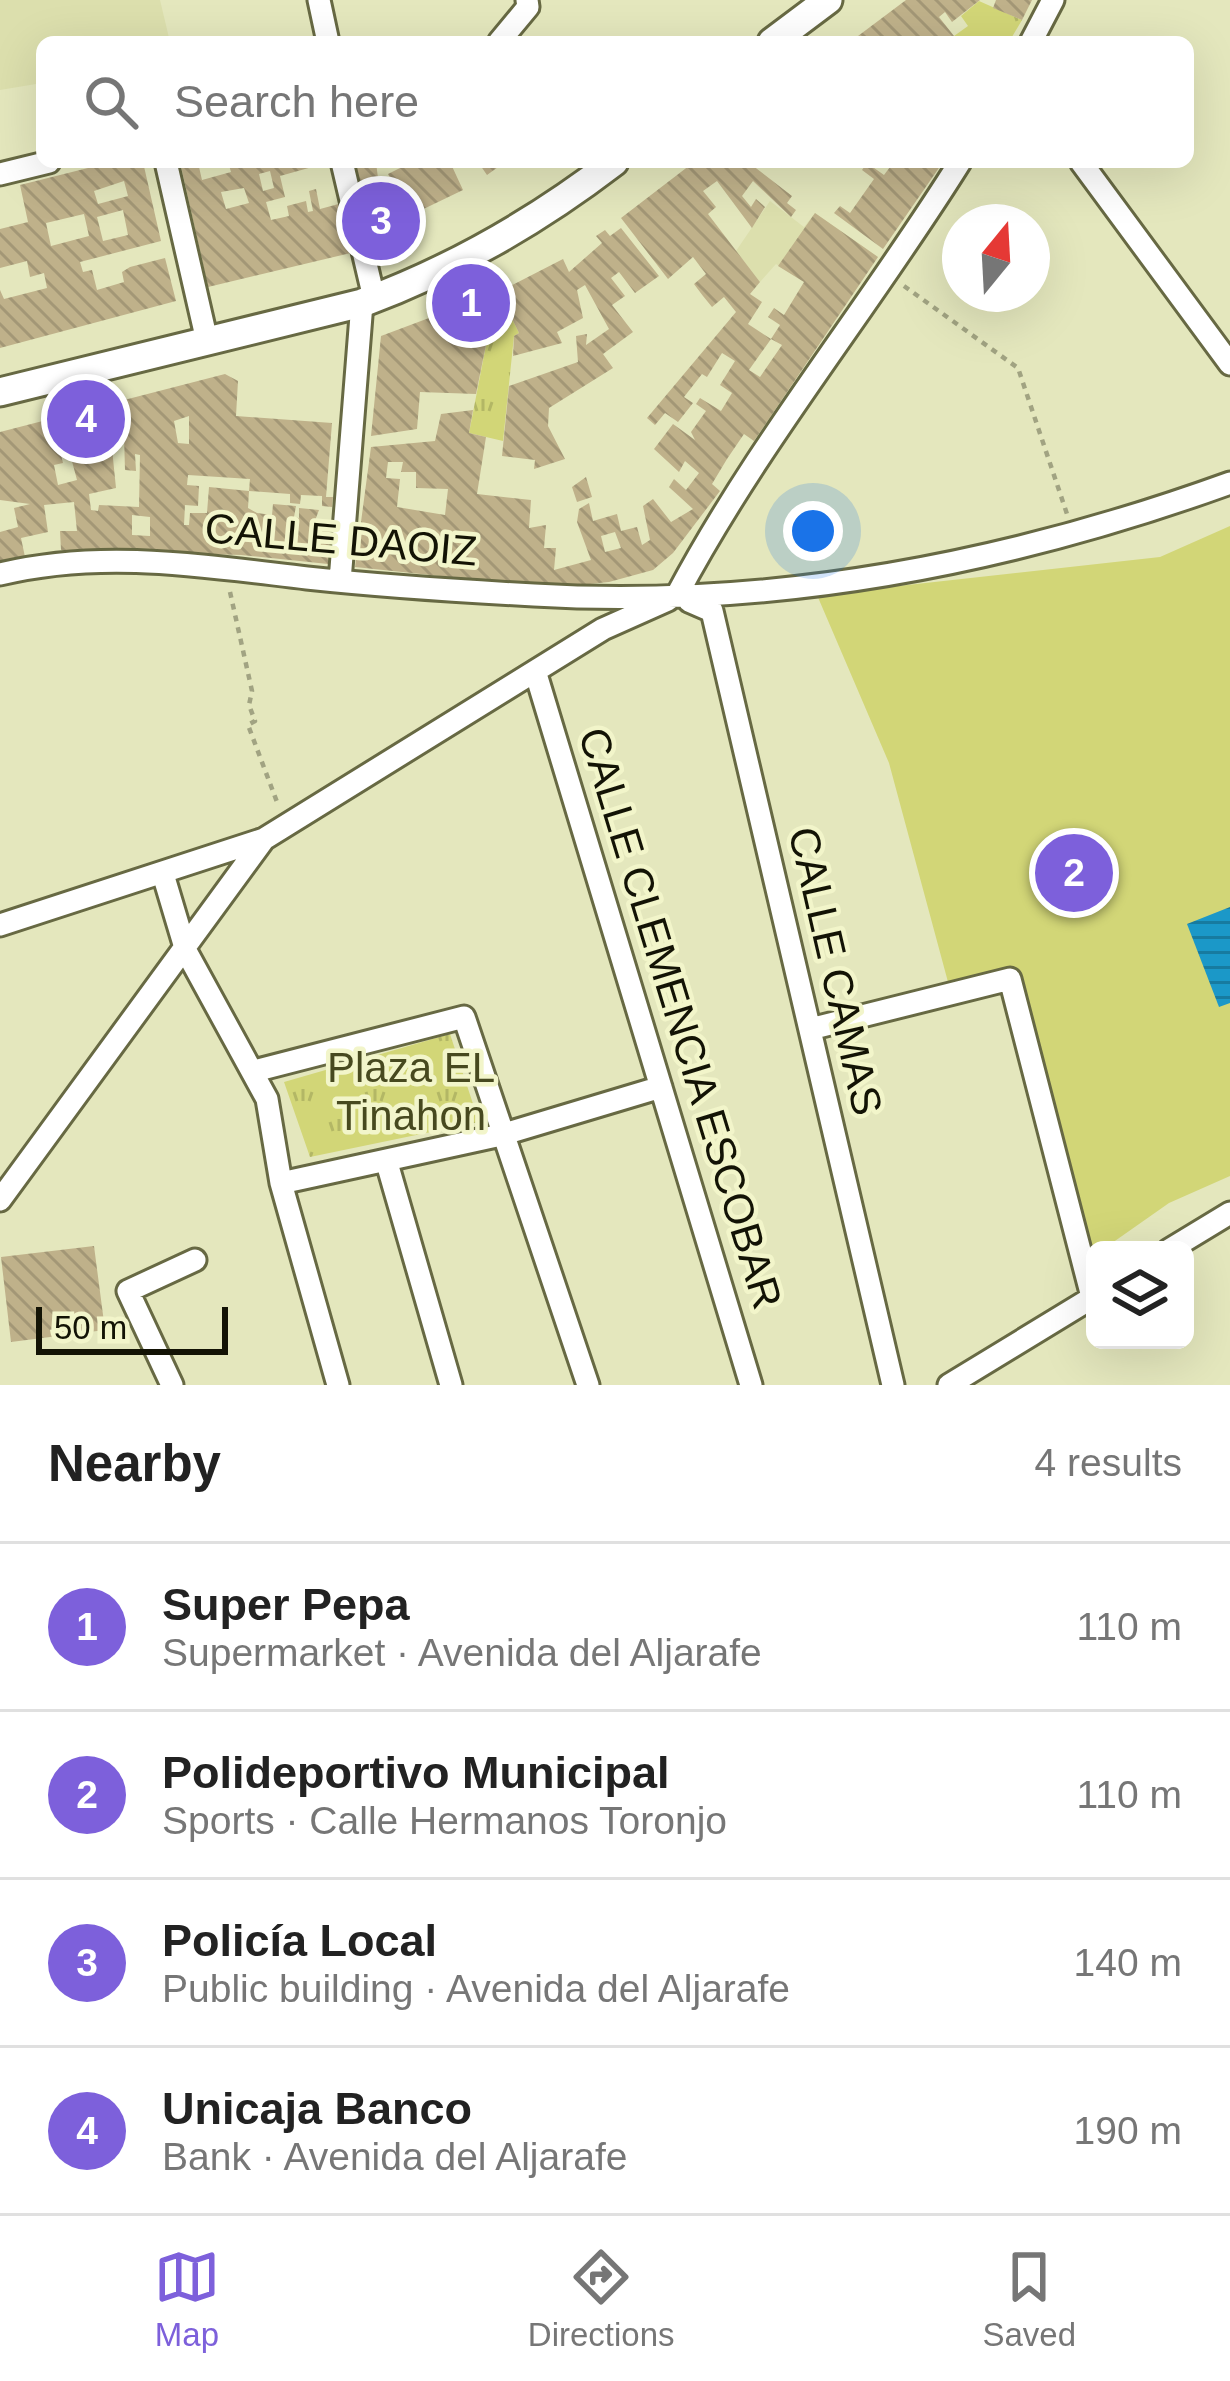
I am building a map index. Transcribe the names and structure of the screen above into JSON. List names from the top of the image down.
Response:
{
  "streets": {
    "street": ["CALLE DAOIZ", "CALLE CAMAS", "CALLE CLEMENCIA ESCOBAR"]
  },
  "crossings": [
    ["CALLE DAOIZ", "CALLE CAMAS"]
  ],
  "parks": ["Plaza EL Tinahon"],
  "scale_bar": "50 m",
  "north": "top",
  "page": {
    "search": "Search here",
    "pins": [
      "3",
      "1",
      "4",
      "2"
    ],
    "scale": "50 m",
    "heading": ["Nearby", "4 results"],
    "list": [
      {
        "mark": "1",
        "name": "Super Pepa",
        "note": "Supermarket · Avenida del Aljarafe",
        "value": "110 m"
      },
      {
        "mark": "2",
        "name": "Polideportivo Municipal",
        "note": "Sports · Calle Hermanos Toronjo",
        "value": "110 m"
      },
      {
        "mark": "3",
        "name": "Policía Local",
        "note": "Public building · Avenida del Aljarafe",
        "value": "140 m"
      },
      {
        "mark": "4",
        "name": "Unicaja Banco",
        "note": "Bank · Avenida del Aljarafe",
        "value": "190 m"
      }
    ],
    "nav": ["Map", "Directions", "Saved"]
  }
}
